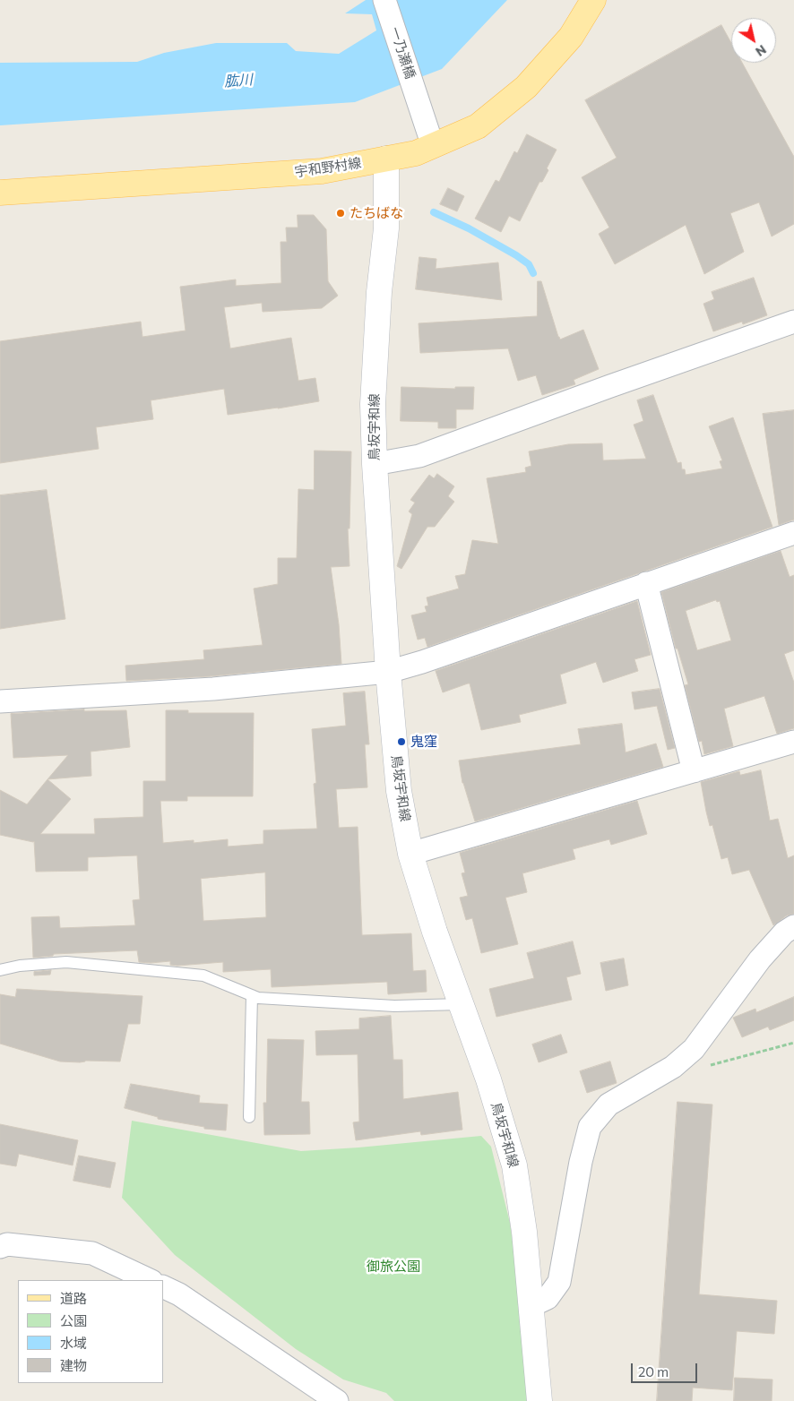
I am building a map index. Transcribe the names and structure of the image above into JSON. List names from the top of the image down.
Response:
{
  "streets": {
    "main road": ["宇和野村線", "鳥坂宇和線"],
    "street": ["一乃瀬橋"]
  },
  "crossings": [
    ["一乃瀬橋", "宇和野村線"],
    ["宇和野村線", "鳥坂宇和線"]
  ],
  "water": ["肱川"],
  "parks": ["御旅公園"],
  "places": ["たちばな", "鬼窪"],
  "legend": [
    "道路",
    "公園",
    "水域",
    "建物"
  ],
  "scale_bar": "20 m",
  "north": "bottom right"
}
